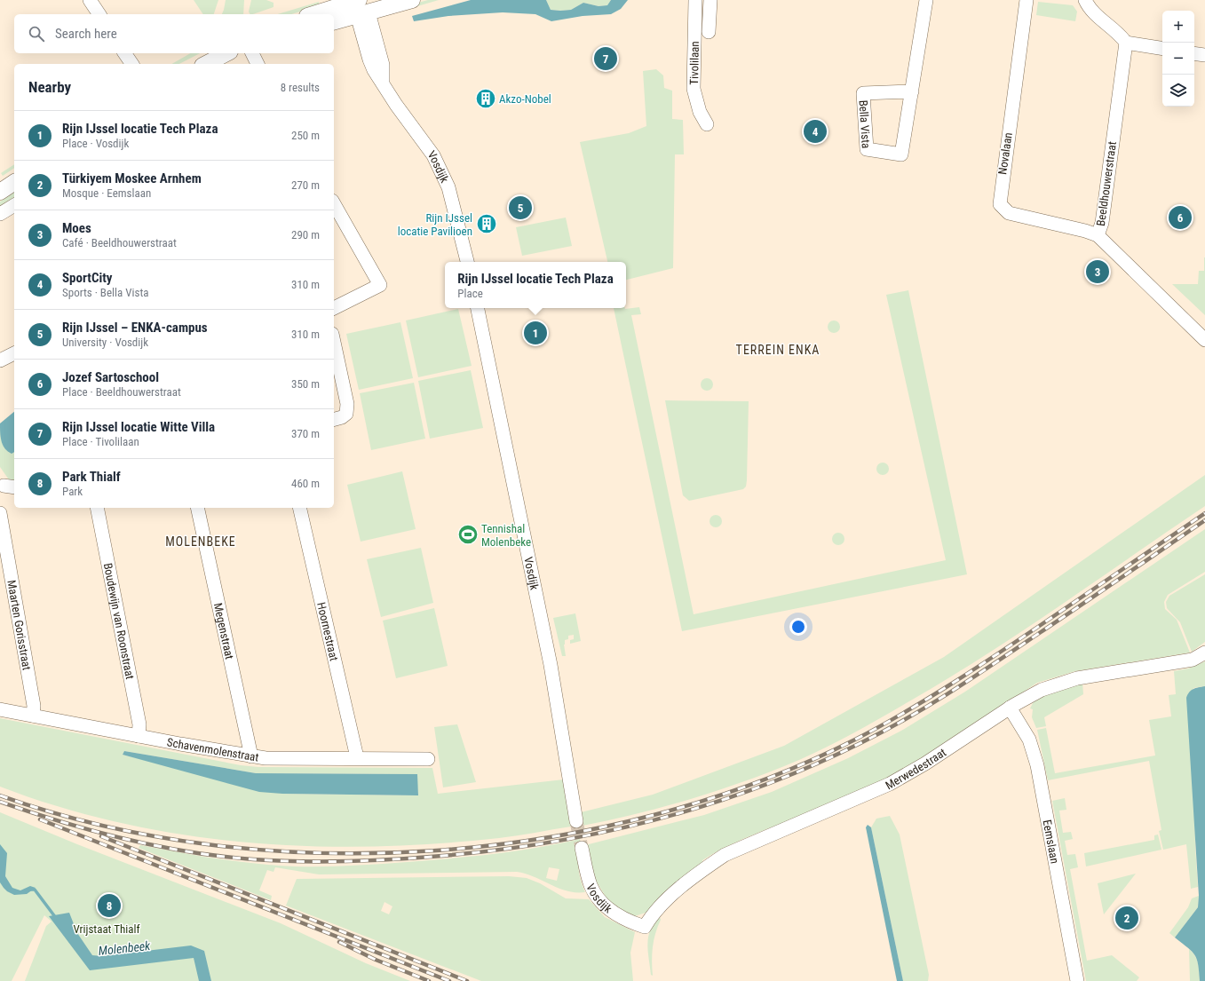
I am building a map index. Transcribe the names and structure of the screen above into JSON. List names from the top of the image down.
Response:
{
  "streets": {
    "street": [
      "Tivolilaan",
      "Bella Vista",
      "Novalaan",
      "Vosdijk",
      "Beeldhouwerstraat",
      "Boudewijn van Roonstraat",
      "Maarten Gorisstraat",
      "Megenstraat",
      "Hoornestraat",
      "Schavenmolenstraat",
      "Merwedestraat",
      "Eemslaan"
    ]
  },
  "crossings": [
    ["Novalaan", "Beeldhouwerstraat"],
    ["Vosdijk", "Merwedestraat"],
    ["Boudewijn van Roonstraat", "Schavenmolenstraat"],
    ["Maarten Gorisstraat", "Schavenmolenstraat"],
    ["Megenstraat", "Schavenmolenstraat"],
    ["Hoornestraat", "Schavenmolenstraat"],
    ["Merwedestraat", "Eemslaan"]
  ],
  "districts": ["TERREIN ENKA", "MOLENBEKE"],
  "water": ["Molenbeek"],
  "parks": ["Vrijstaat Thialf"],
  "places": {
    "building": ["Akzo-Nobel", "Rijn IJssel locatie Pavilioen"],
    "sports": ["Tennishal Molenbeke"]
  },
  "page": {
    "map_buttons": ["+", "−"],
    "search": "Search here",
    "pins": [
      "7",
      "4",
      "5",
      "6",
      "3",
      "1",
      "8",
      "2"
    ],
    "heading": ["Nearby", "8 results"],
    "list": [
      {
        "mark": "1",
        "name": "Rijn IJssel locatie Tech Plaza",
        "note": "Place · Vosdijk",
        "value": "250 m"
      },
      {
        "mark": "2",
        "name": "Türkiyem Moskee Arnhem",
        "note": "Mosque · Eemslaan",
        "value": "270 m"
      },
      {
        "mark": "3",
        "name": "Moes",
        "note": "Café · Beeldhouwerstraat",
        "value": "290 m"
      },
      {
        "mark": "4",
        "name": "SportCity",
        "note": "Sports · Bella Vista",
        "value": "310 m"
      },
      {
        "mark": "5",
        "name": "Rijn IJssel – ENKA-campus",
        "note": "University · Vosdijk",
        "value": "310 m"
      },
      {
        "mark": "6",
        "name": "Jozef Sartoschool",
        "note": "Place · Beeldhouwerstraat",
        "value": "350 m"
      },
      {
        "mark": "7",
        "name": "Rijn IJssel locatie Witte Villa",
        "note": "Place · Tivolilaan",
        "value": "370 m"
      },
      {
        "mark": "8",
        "name": "Park Thialf",
        "note": "Park",
        "value": "460 m"
      }
    ],
    "popup": ["Rijn IJssel locatie Tech Plaza", "Place"]
  }
}
